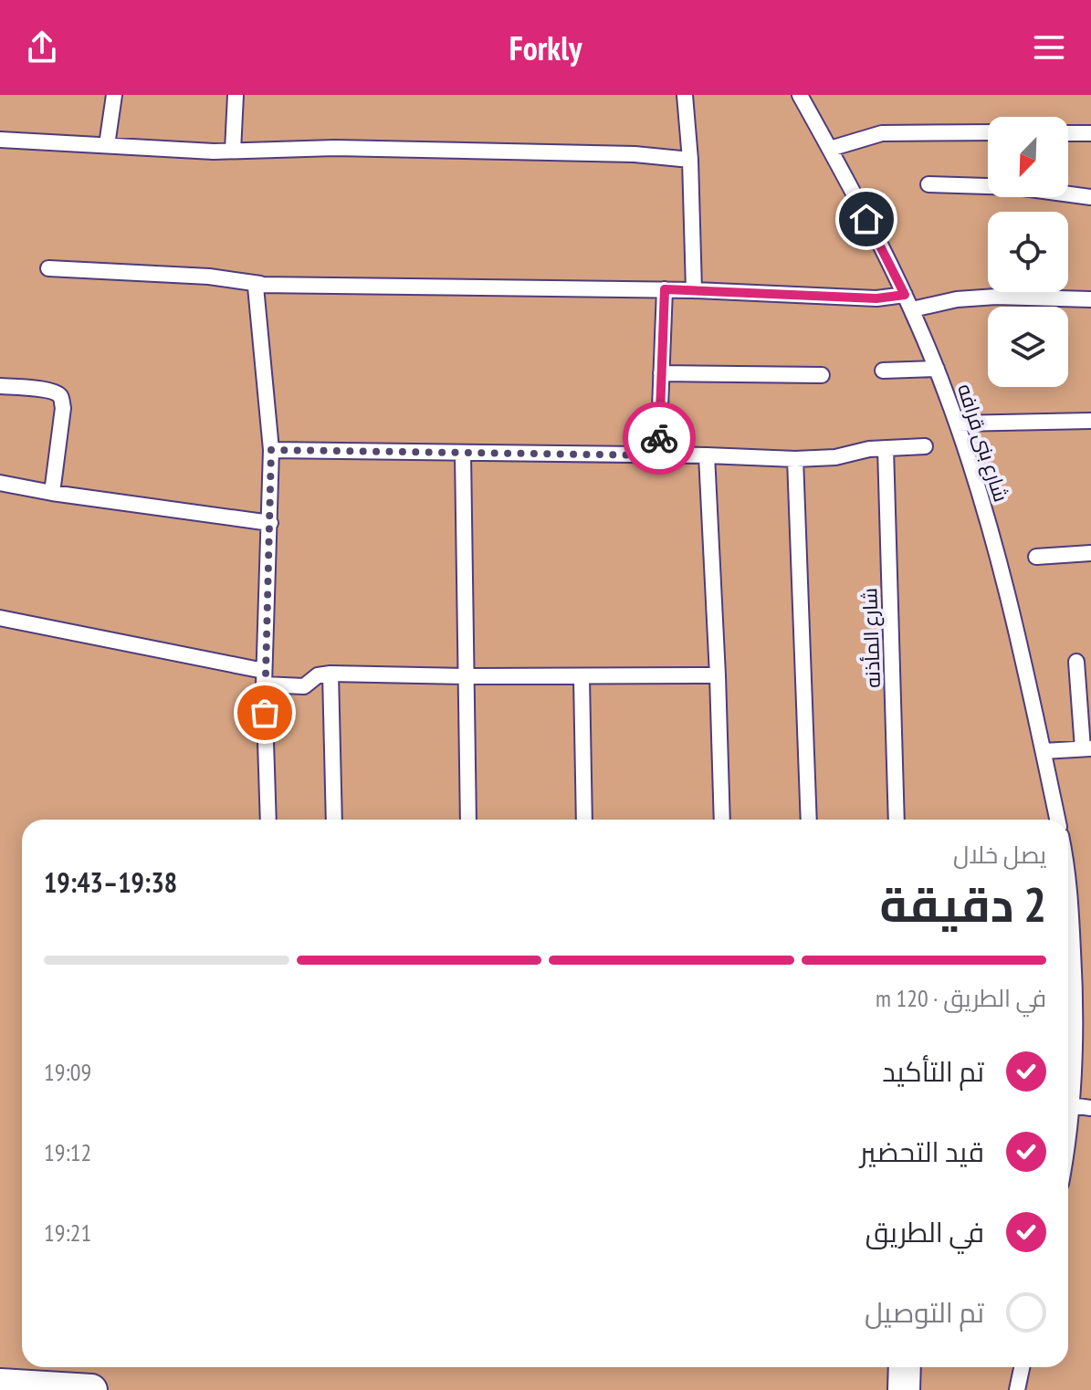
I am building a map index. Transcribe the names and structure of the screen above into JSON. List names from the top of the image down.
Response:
{
  "streets": {
    "lane": ["شارع بنى قرافه", "شارع المأذنه"]
  },
  "north": "bottom left",
  "page": {
    "header": "Forkly",
    "heading": ["2 دقيقة", "يصل خلال", "19:38–19:43"],
    "bar": "في الطريق · 120 m",
    "list": [
      ["تم التأكيد", "19:09"],
      ["قيد التحضير", "19:12"],
      ["في الطريق", "19:21"],
      "تم التوصيل"
    ]
  }
}
